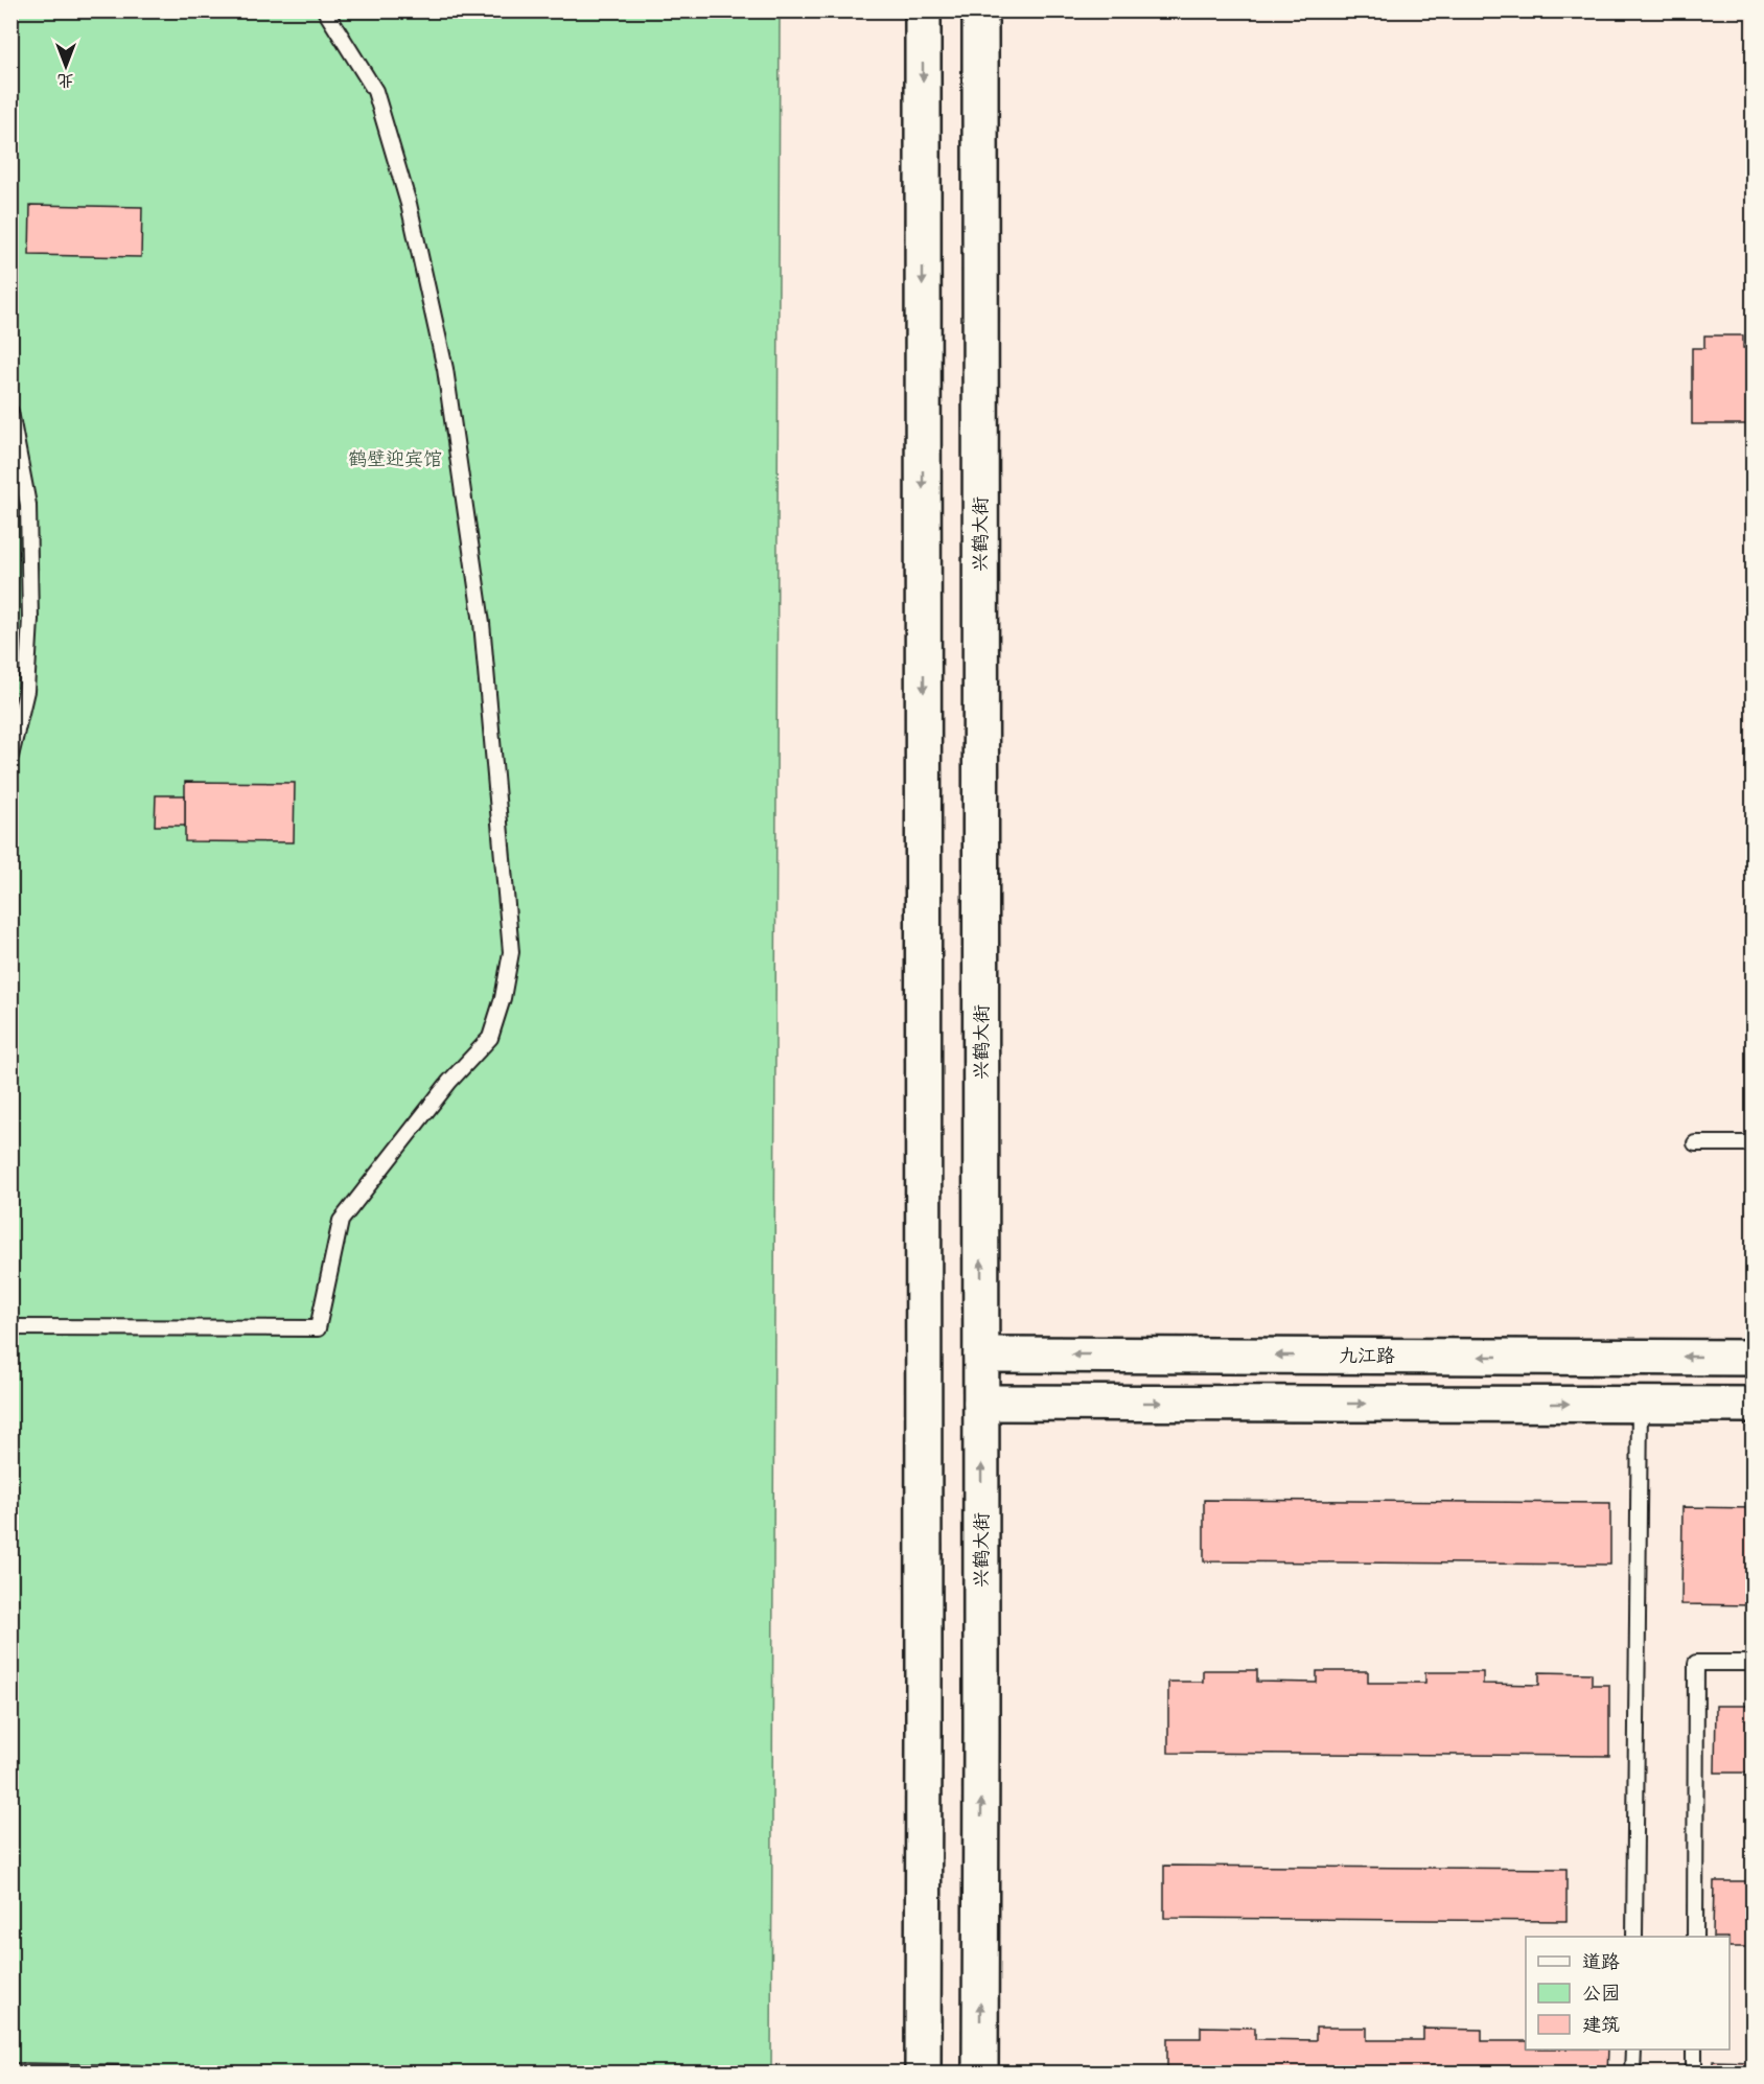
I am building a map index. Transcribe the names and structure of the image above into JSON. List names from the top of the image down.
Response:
{
  "streets": {
    "main road": ["兴鹤大街", "九江路"]
  },
  "crossings": [
    ["兴鹤大街", "九江路"]
  ],
  "parks": ["鹤壁迎宾馆"],
  "legend": ["道路", "公园", "建筑"],
  "north": "bottom"
}
